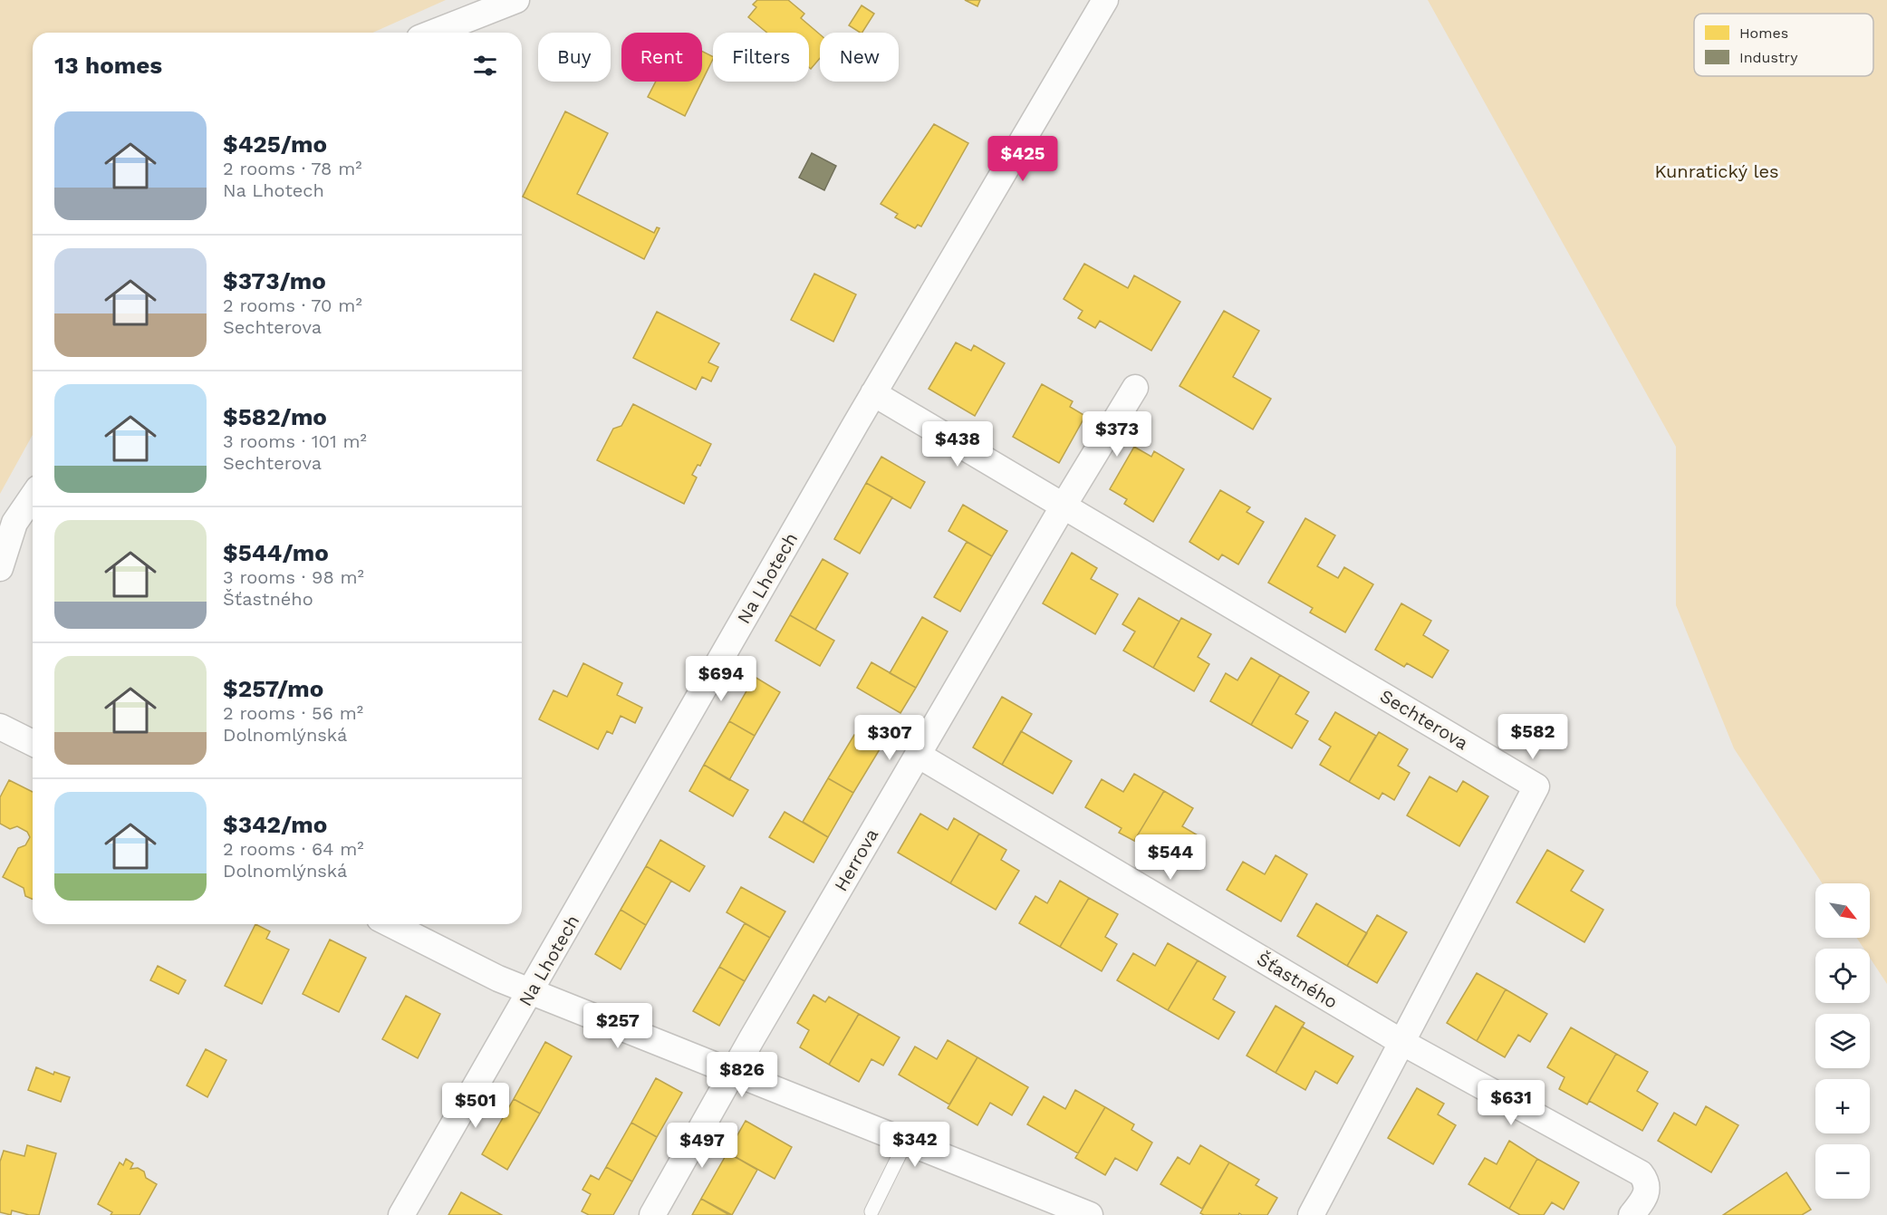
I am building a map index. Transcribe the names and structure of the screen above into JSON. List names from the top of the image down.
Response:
{
  "streets": {
    "street": [
      "Na Lhotech",
      "Sechterova",
      "Herrova",
      "Šťastného"
    ]
  },
  "crossings": [
    ["Na Lhotech", "Sechterova"],
    ["Sechterova", "Herrova"],
    ["Sechterova", "Šťastného"],
    ["Herrova", "Šťastného"]
  ],
  "parks": ["Kunratický les"],
  "legend": ["Homes", "Industry"],
  "north": "bottom right",
  "page": {
    "chip": [
      "Buy",
      "Rent",
      "Filters",
      "New"
    ],
    "heading": "13 homes",
    "list": [
      {
        "name": "$425/mo",
        "note": "2 rooms · 78 m² · Na Lhotech"
      },
      {
        "name": "$373/mo",
        "note": "2 rooms · 70 m² · Sechterova"
      },
      {
        "name": "$582/mo",
        "note": "3 rooms · 101 m² · Sechterova"
      },
      {
        "name": "$544/mo",
        "note": "3 rooms · 98 m² · Šťastného"
      },
      {
        "name": "$257/mo",
        "note": "2 rooms · 56 m² · Dolnomlýnská"
      },
      {
        "name": "$342/mo",
        "note": "2 rooms · 64 m² · Dolnomlýnská"
      }
    ],
    "price": [
      "$425",
      "$373",
      "$438",
      "$694",
      "$582",
      "$307",
      "$544",
      "$257",
      "$826",
      "$631",
      "$501",
      "$342",
      "$497"
    ],
    "map_buttons": ["+", "−"]
  }
}
